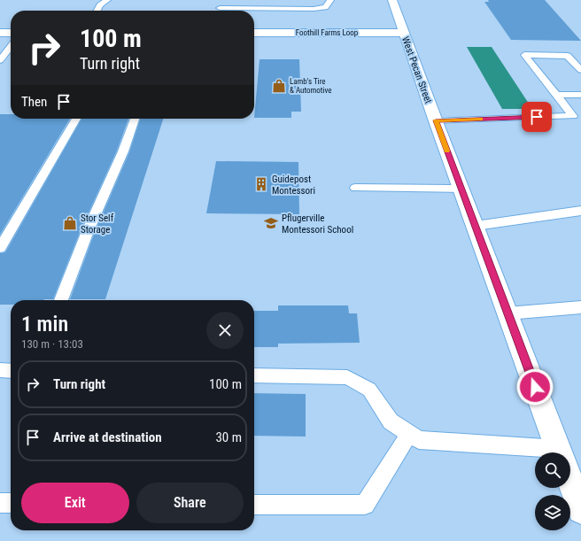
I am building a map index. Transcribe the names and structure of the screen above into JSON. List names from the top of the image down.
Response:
{
  "streets": {
    "main road": ["Foothill Farms Loop", "West Pecan Street"]
  },
  "crossings": [
    ["Foothill Farms Loop", "West Pecan Street"]
  ],
  "places": {
    "shop": ["Lamb's Tire & Automotive", "Stor Self Storage"],
    "building": ["Guidepost Montessori"],
    "school or university": ["Pflugerville Montessori School"]
  },
  "page": {
    "turn": ["100 m", "Turn right"],
    "then": "Then",
    "heading": ["1 min", "130 m · 13:03"],
    "list": [
      {
        "name": "Turn right",
        "value": "100 m"
      },
      {
        "name": "Arrive at destination",
        "value": "30 m"
      }
    ],
    "buttons": ["Exit", "Share"]
  }
}
